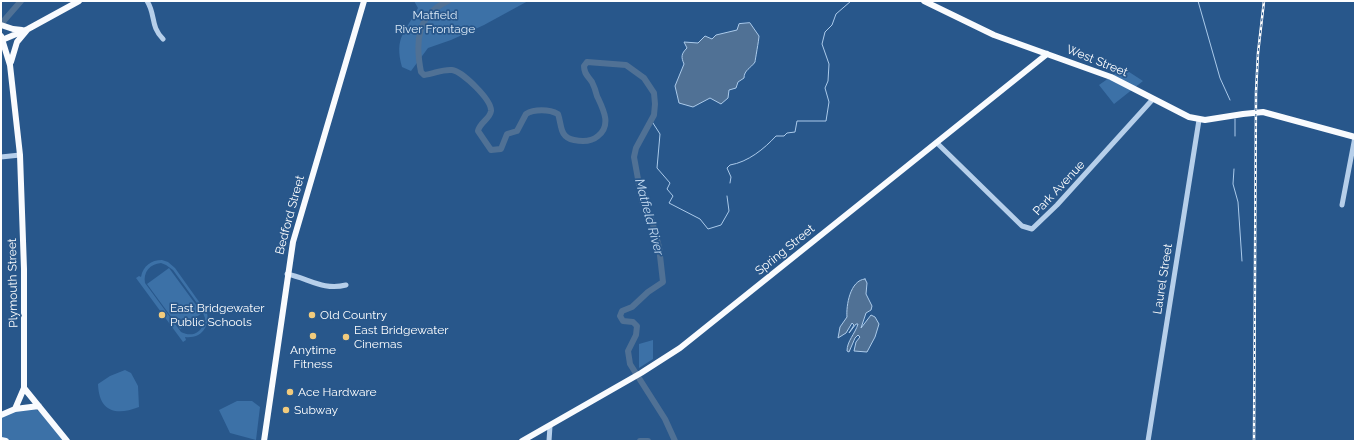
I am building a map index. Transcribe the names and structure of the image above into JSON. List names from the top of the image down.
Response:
{
  "streets": {
    "main road": [
      "West Street",
      "Bedford Street",
      "Spring Street",
      "Plymouth Street"
    ],
    "street": ["Park Avenue", "Laurel Street"]
  },
  "crossings": [
    ["West Street", "Park Avenue"],
    ["West Street", "Spring Street"],
    ["West Street", "Laurel Street"],
    ["Park Avenue", "Spring Street"]
  ],
  "water": ["Matfield River"],
  "parks": ["Matfield River Frontage"],
  "places": [
    "East Bridgewater Public Schools",
    "Old Country",
    "Anytime Fitness",
    "East Bridgewater Cinemas",
    "Ace Hardware",
    "Subway"
  ]
}
